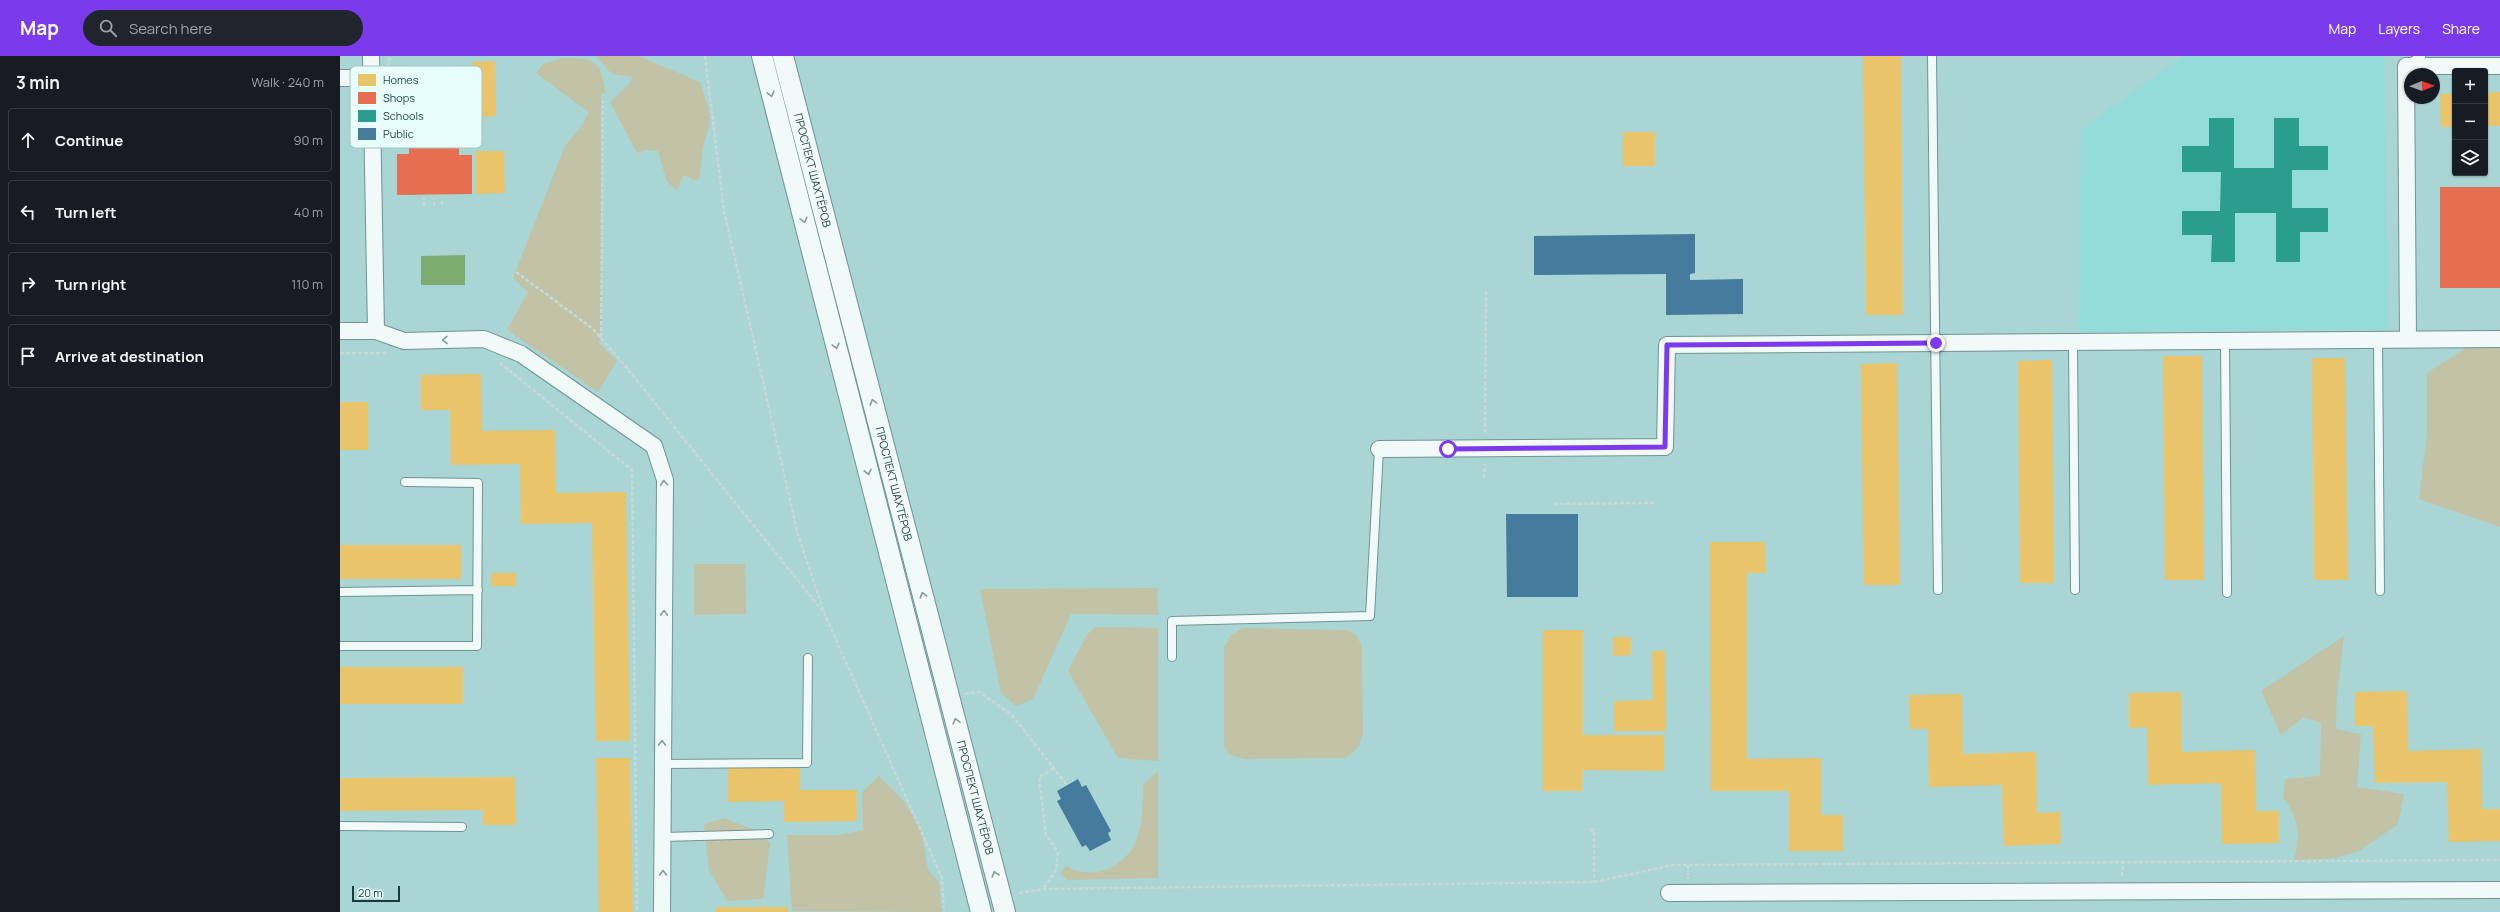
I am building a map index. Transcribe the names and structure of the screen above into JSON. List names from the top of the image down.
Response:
{
  "streets": {
    "street": ["ПРОСПЕКТ ШАХТЁРОВ"]
  },
  "legend": [
    "Homes",
    "Shops",
    "Schools",
    "Public"
  ],
  "scale_bar": "20 m",
  "north": "right",
  "page": {
    "header": "Map",
    "search": "Search here",
    "nav": ["Map", "Layers", "Share"],
    "heading": ["3 min", "Walk · 240 m"],
    "map_buttons": ["+", "−"],
    "list": [
      ["Continue", "90 m"],
      ["Turn left", "40 m"],
      ["Turn right", "110 m"],
      "Arrive at destination"
    ],
    "scale": "20 m"
  }
}
